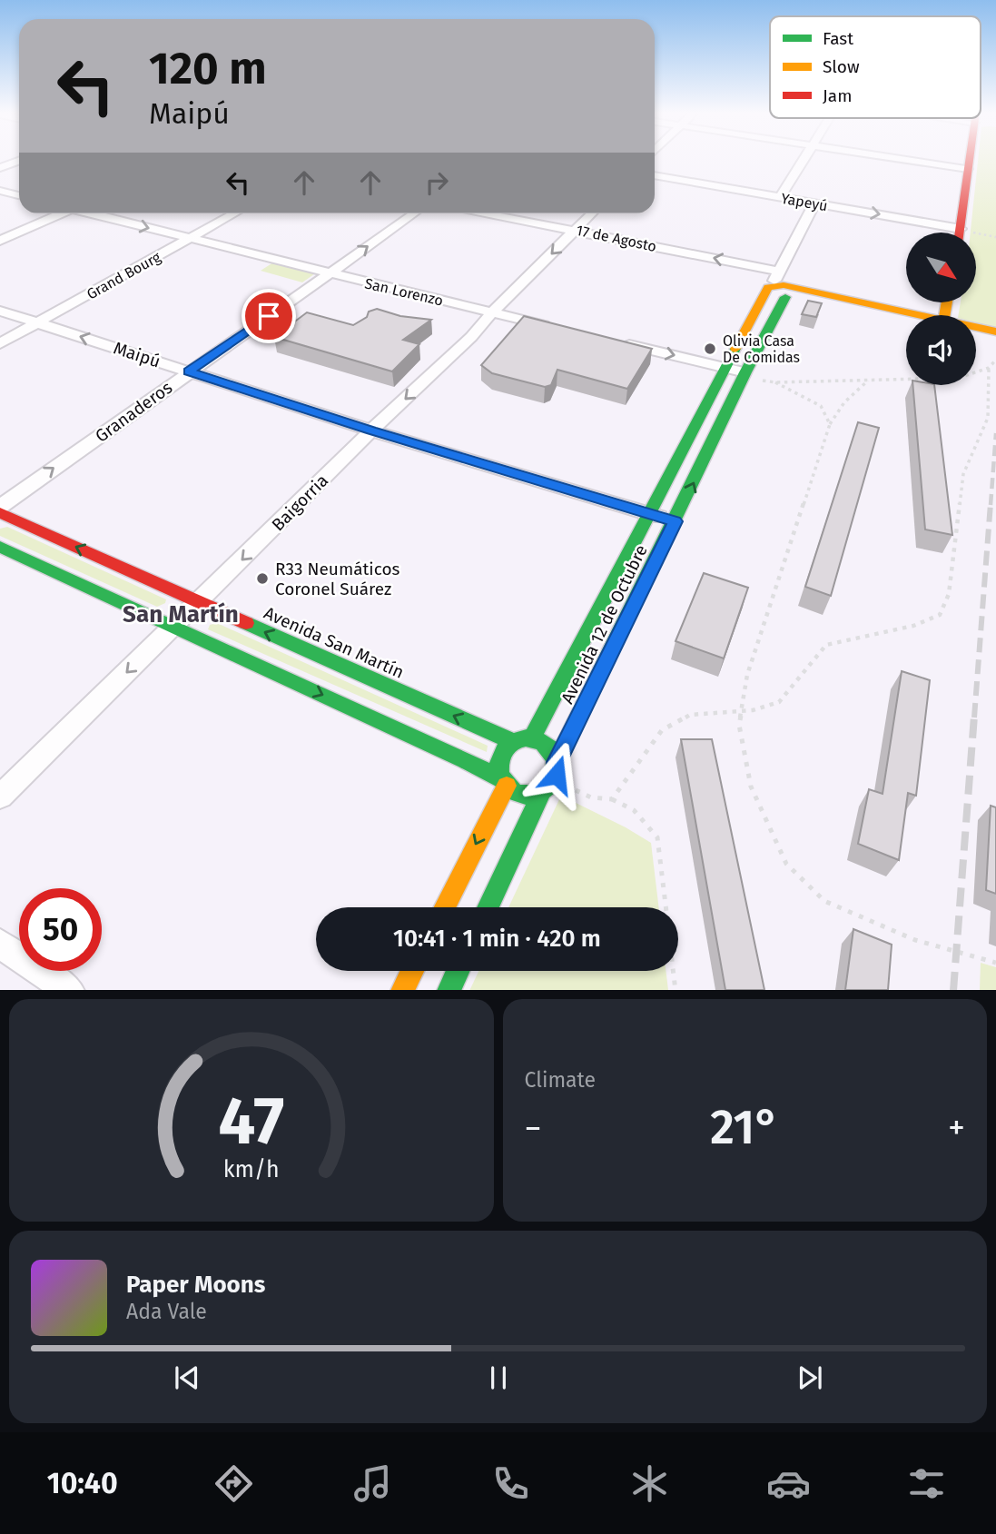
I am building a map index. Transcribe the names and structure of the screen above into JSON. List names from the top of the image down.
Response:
{
  "streets": {
    "main road": ["Avenida 12 de Octubre", "Avenida San Martín"],
    "street": [
      "Yapeyú",
      "17 de Agosto",
      "Grand Bourg",
      "San Lorenzo",
      "Maipú",
      "Granaderos",
      "Baigorria"
    ]
  },
  "crossings": [
    ["17 de Agosto", "Baigorria"],
    ["17 de Agosto", "Avenida 12 de Octubre"],
    ["Grand Bourg", "San Lorenzo"],
    ["Grand Bourg", "Maipú"],
    ["San Lorenzo", "Granaderos"],
    ["San Lorenzo", "Baigorria"],
    ["Maipú", "Granaderos"],
    ["Maipú", "Baigorria"],
    ["Maipú", "Avenida 12 de Octubre"],
    ["Baigorria", "Avenida San Martín"],
    ["Avenida 12 de Octubre", "Avenida San Martín"]
  ],
  "one_way": ["Granaderos", "Baigorria"],
  "districts": ["San Martín"],
  "places": ["Olivia Casa De Comidas", "R33 Neumáticos Coronel Suárez"],
  "legend": ["Fast", "Slow", "Jam"],
  "north": "bottom right",
  "page": {
    "turn": ["120 m", "Maipú"],
    "limit": "50",
    "trip": "10:41 · 1 min · 420 m",
    "tile": "Climate",
    "heat": ["−", "21°", "+"],
    "song": ["Paper Moons", "Ada Vale"],
    "tabs": "10:40",
    "gauge": ["47", "km/h"]
  }
}
